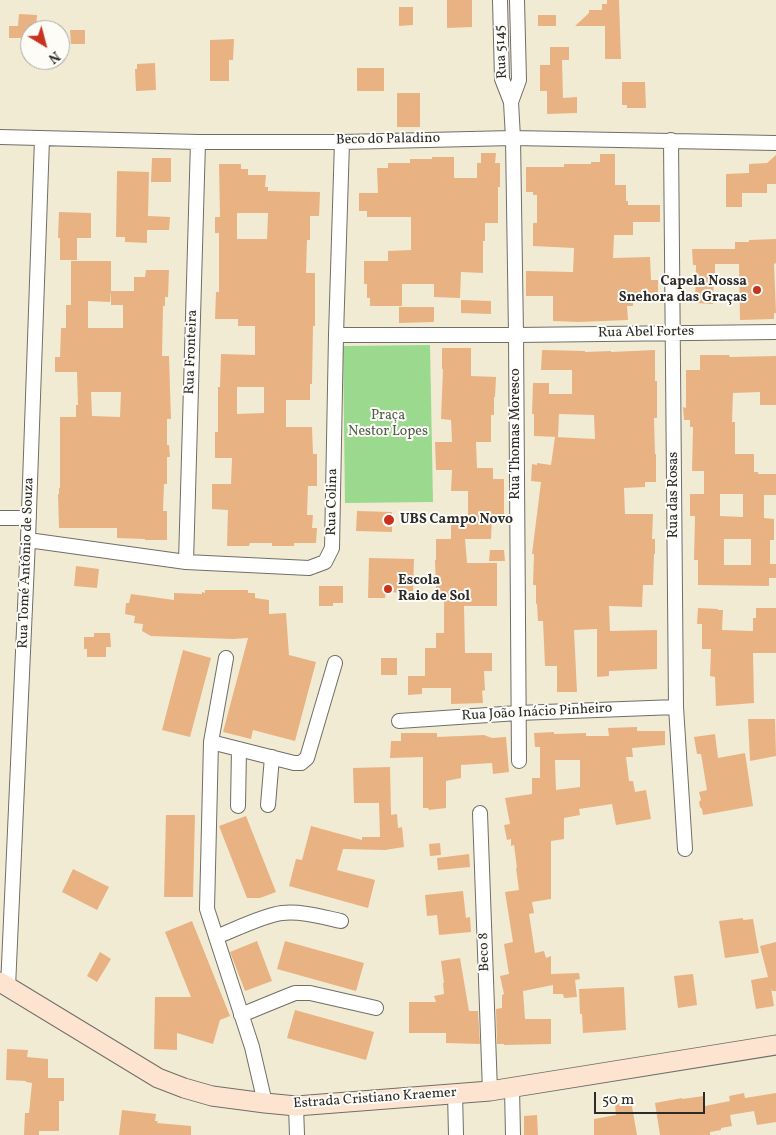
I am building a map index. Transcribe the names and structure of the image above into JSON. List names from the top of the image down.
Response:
{
  "streets": {
    "main road": ["Estrada Cristiano Kraemer"],
    "street": [
      "Rua 5145",
      "Beco do Paladino",
      "Rua Abel Fortes",
      "Rua Fronteira",
      "Rua Thomas Moresco",
      "Rua das Rosas",
      "Rua Colina",
      "Rua Tomé Antônio de Souza",
      "Rua João Inácio Pinheiro",
      "Beco 8"
    ]
  },
  "crossings": [
    ["Rua 5145", "Beco do Paladino"],
    ["Rua 5145", "Rua Thomas Moresco"],
    ["Beco do Paladino", "Rua Fronteira"],
    ["Beco do Paladino", "Rua Thomas Moresco"],
    ["Beco do Paladino", "Rua das Rosas"],
    ["Beco do Paladino", "Rua Colina"],
    ["Beco do Paladino", "Rua Tomé Antônio de Souza"],
    ["Rua Abel Fortes", "Rua Thomas Moresco"],
    ["Rua Abel Fortes", "Rua das Rosas"],
    ["Rua Abel Fortes", "Rua Colina"],
    ["Rua Fronteira", "Rua Colina"],
    ["Rua Thomas Moresco", "Rua João Inácio Pinheiro"],
    ["Rua das Rosas", "Rua João Inácio Pinheiro"],
    ["Rua Colina", "Rua Tomé Antônio de Souza"],
    ["Rua Tomé Antônio de Souza", "Estrada Cristiano Kraemer"],
    ["Beco 8", "Estrada Cristiano Kraemer"]
  ],
  "parks": ["Praça Nestor Lopes"],
  "places": ["Capela Nossa Snehora das Graças", "UBS Campo Novo", "Escola Raio de Sol"],
  "scale_bar": "50 m",
  "north": "bottom right"
}
